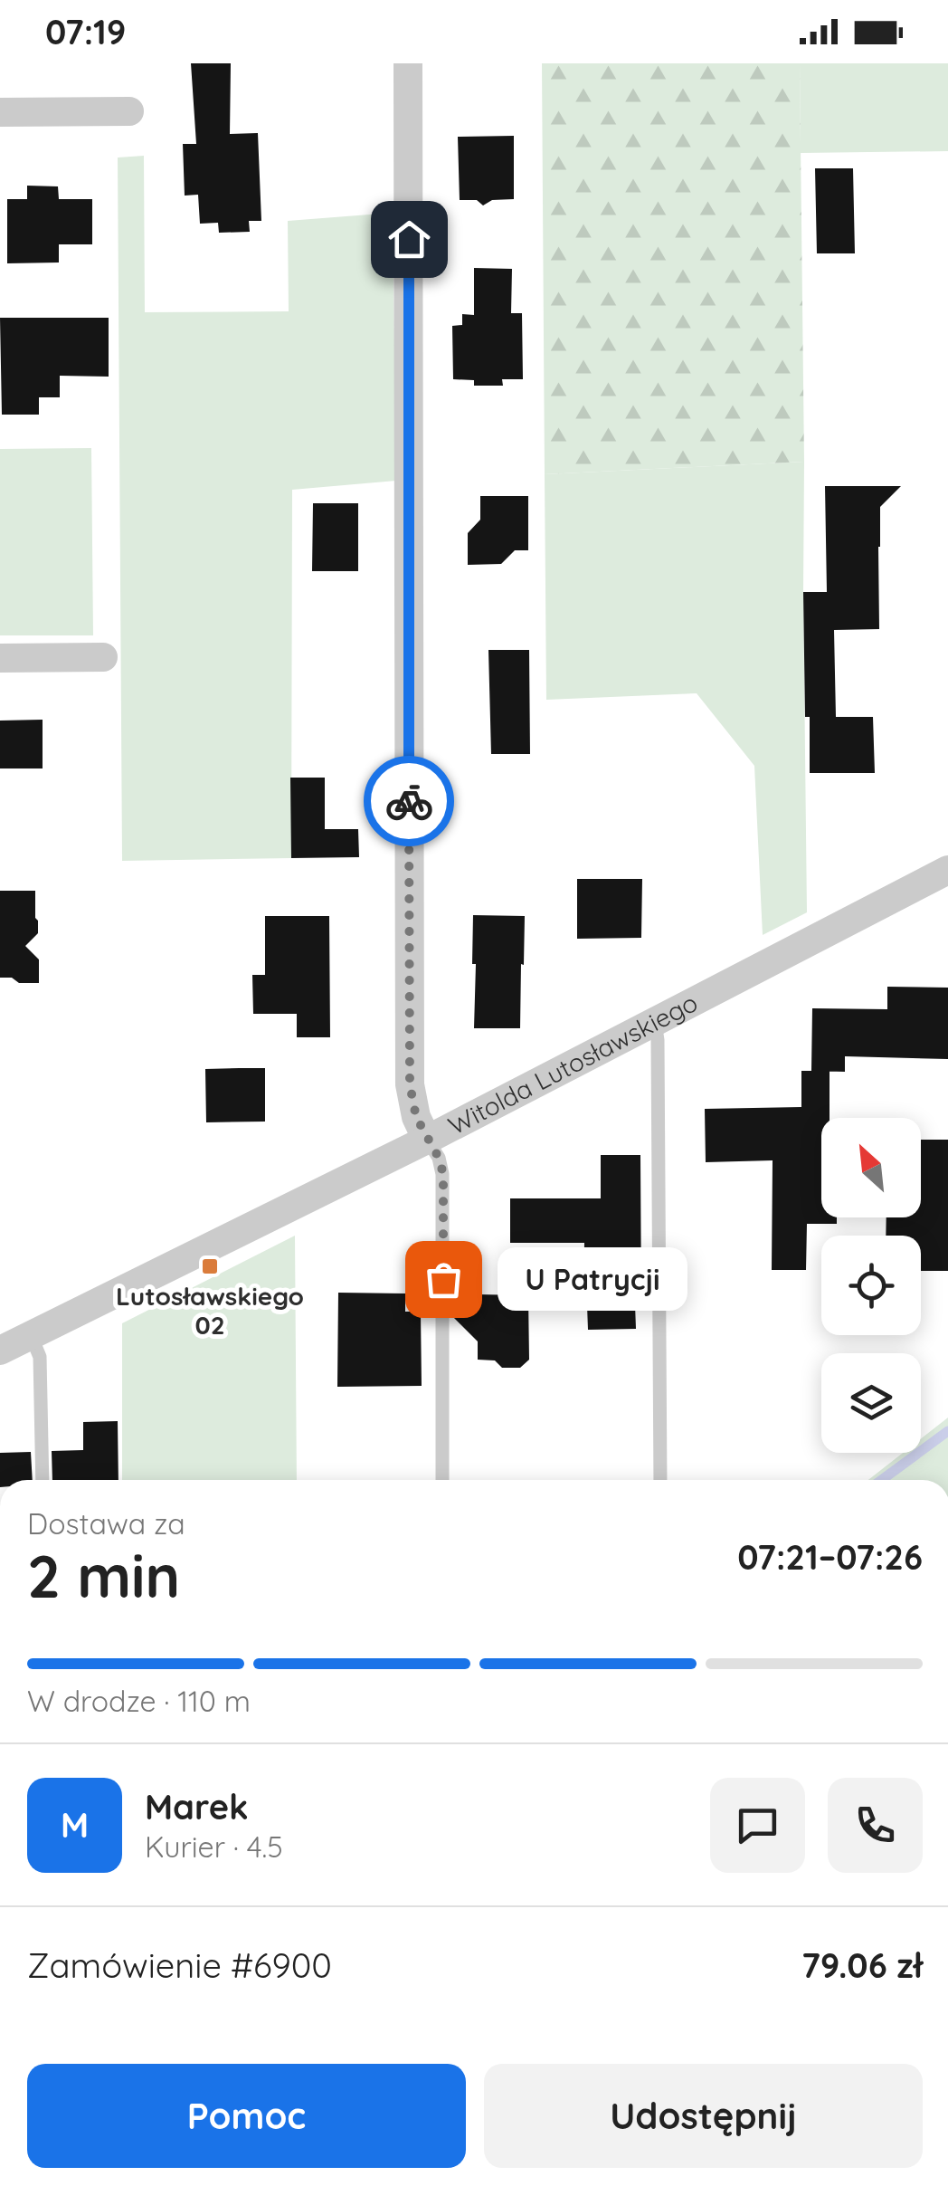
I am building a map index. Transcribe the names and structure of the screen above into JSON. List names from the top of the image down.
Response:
{
  "streets": {
    "street": ["Witolda Lutosławskiego"]
  },
  "places": {
    "transit": ["Lutosławskiego 02"],
    "other": ["U Patrycji"]
  },
  "north": "top left",
  "page": {
    "status": "07:19",
    "bubble": "U Patrycji",
    "heading": ["2 min", "Dostawa za", "07:21–07:26"],
    "panel": [
      "Marek",
      "Kurier · 4.5",
      "Zamówienie #6900",
      "79.06 zł"
    ],
    "bar": "W drodze · 110 m",
    "round": "M",
    "buttons": ["Pomoc", "Udostępnij"]
  }
}
